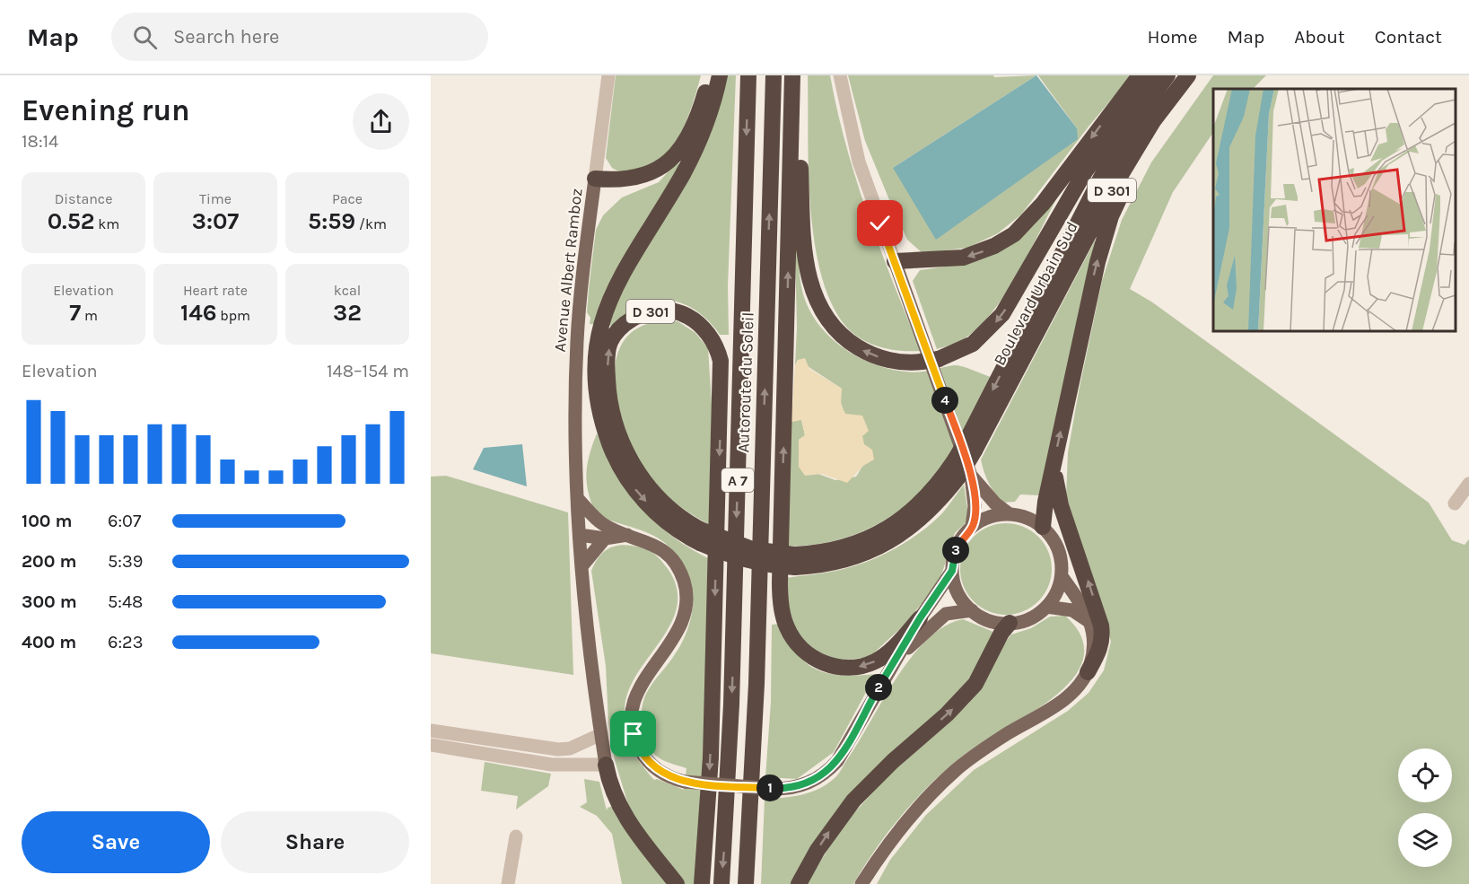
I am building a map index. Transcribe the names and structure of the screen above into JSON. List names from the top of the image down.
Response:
{
  "streets": {
    "highway": [
      "D 301",
      "Boulevard Urbain Sud",
      "Autoroute du Soleil",
      "A 7"
    ],
    "main road": ["Avenue Albert Ramboz"]
  },
  "crossings": [
    ["D 301", "Boulevard Urbain Sud"]
  ],
  "page": {
    "header": "Map",
    "search": "Search here",
    "nav": [
      "Home",
      "Map",
      "About",
      "Contact"
    ],
    "heading": ["Evening run", "18:14"],
    "stats": [
      ["Distance", "0.52 km"],
      ["Time", "3:07"],
      ["Pace", "5:59 /km"],
      ["Elevation", "7 m"],
      ["Heart rate", "146 bpm"],
      ["kcal", "32"]
    ],
    "chart": ["Elevation", "148–154 m"],
    "pins": [
      "4",
      "3",
      "2",
      "1"
    ],
    "list": [
      {
        "name": "100 m",
        "note": "6:07"
      },
      {
        "name": "200 m",
        "note": "5:39"
      },
      {
        "name": "300 m",
        "note": "5:48"
      },
      {
        "name": "400 m",
        "note": "6:23"
      }
    ],
    "buttons": ["Save", "Share"]
  }
}
